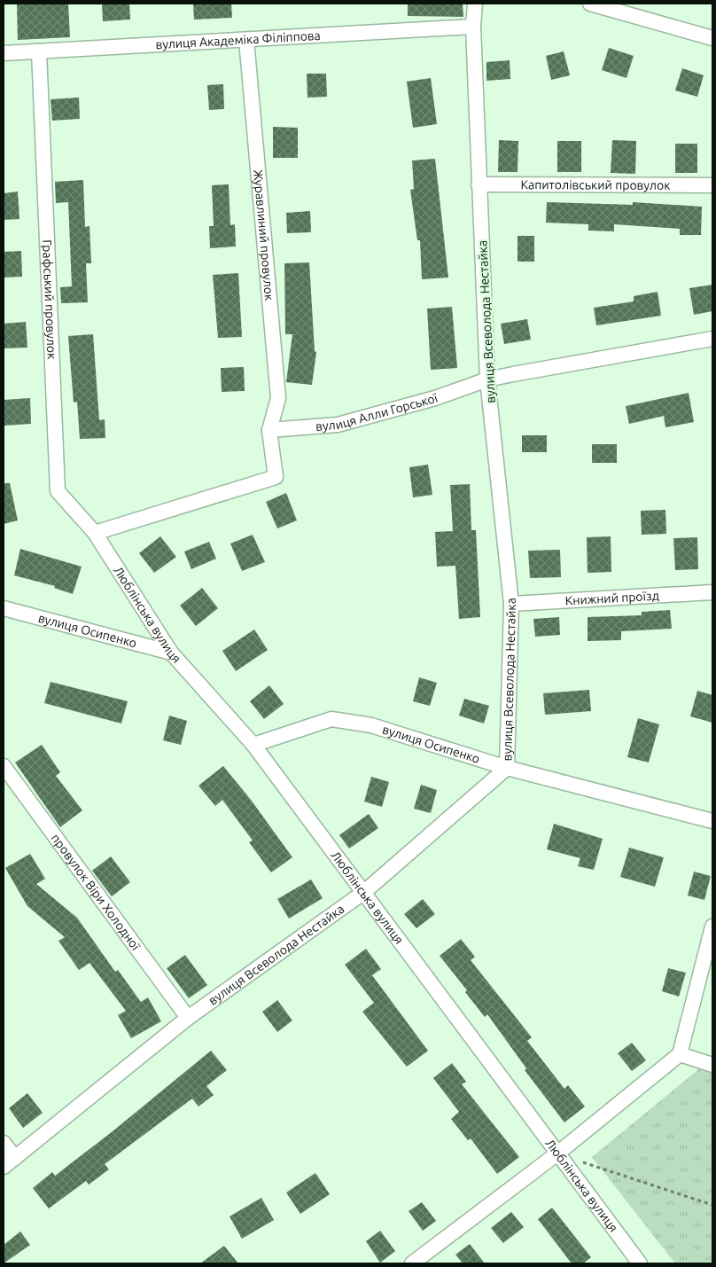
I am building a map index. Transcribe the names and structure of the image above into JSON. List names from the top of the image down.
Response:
{
  "streets": {
    "street": [
      "вулиця Академіка Філіппова",
      "Капитолівський провулок",
      "Журавлиний провулок",
      "Графський провулок",
      "вулиця Всеволода Нестайка",
      "вулиця Алли Горської",
      "Книжний проїзд",
      "Люблінська вулиця",
      "вулиця Осипенко",
      "провулок Віри Холодної"
    ]
  },
  "crossings": [
    ["вулиця Академіка Філіппова", "Журавлиний провулок"],
    ["вулиця Академіка Філіппова", "Графський провулок"],
    ["вулиця Академіка Філіппова", "вулиця Всеволода Нестайка"],
    ["Капитолівський провулок", "вулиця Всеволода Нестайка"],
    ["Журавлиний провулок", "вулиця Алли Горської"],
    ["Графський провулок", "Люблінська вулиця"],
    ["вулиця Всеволода Нестайка", "вулиця Алли Горської"],
    ["вулиця Всеволода Нестайка", "Книжний проїзд"],
    ["вулиця Всеволода Нестайка", "Люблінська вулиця"],
    ["вулиця Всеволода Нестайка", "вулиця Осипенко"],
    ["вулиця Всеволода Нестайка", "провулок Віри Холодної"],
    ["Люблінська вулиця", "вулиця Осипенко"]
  ]
}
